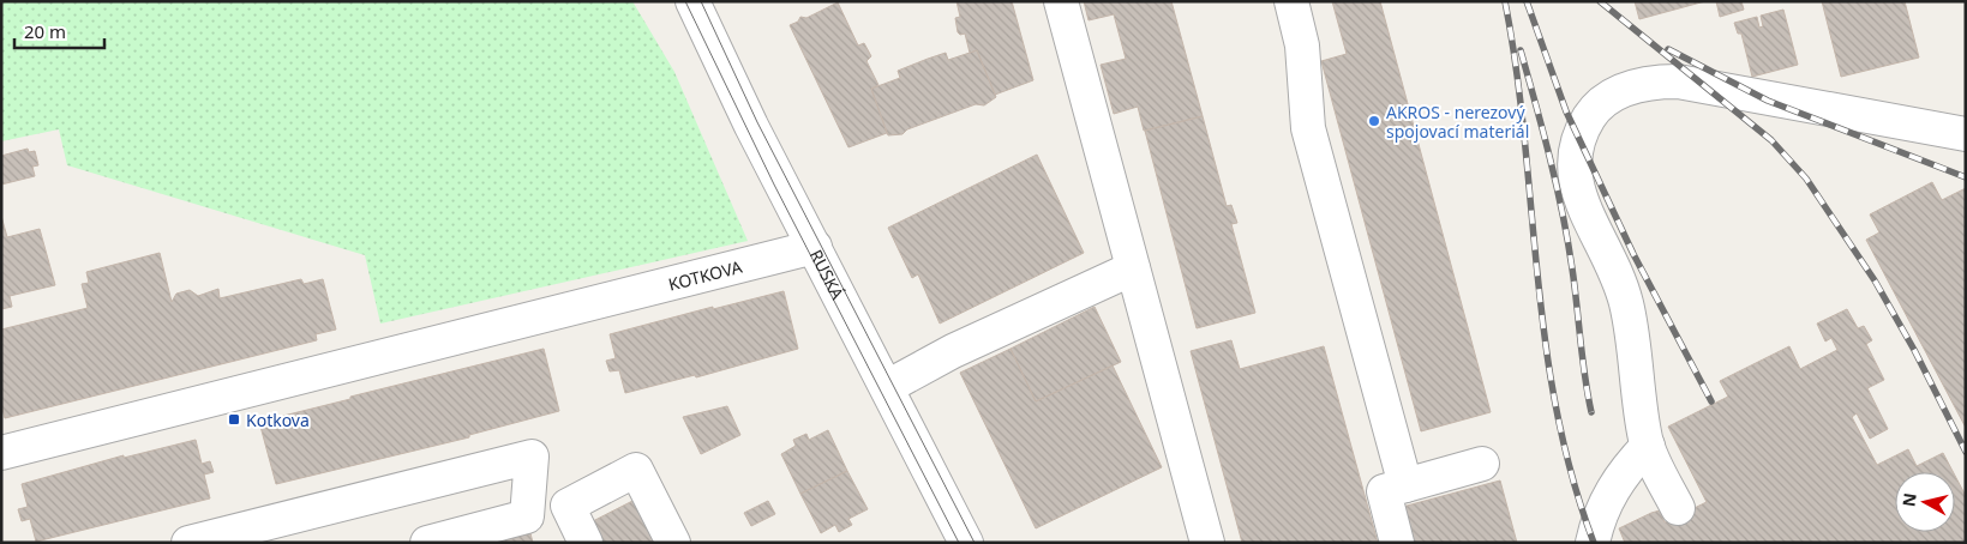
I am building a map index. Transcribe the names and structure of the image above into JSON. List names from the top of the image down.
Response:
{
  "streets": {
    "street": ["RUSKÁ", "KOTKOVA"]
  },
  "crossings": [
    ["RUSKÁ", "KOTKOVA"]
  ],
  "places": {
    "other": ["AKROS - nerezový spojovací materiál"],
    "transit": ["Kotkova"]
  },
  "scale_bar": "20 m",
  "north": "left"
}
